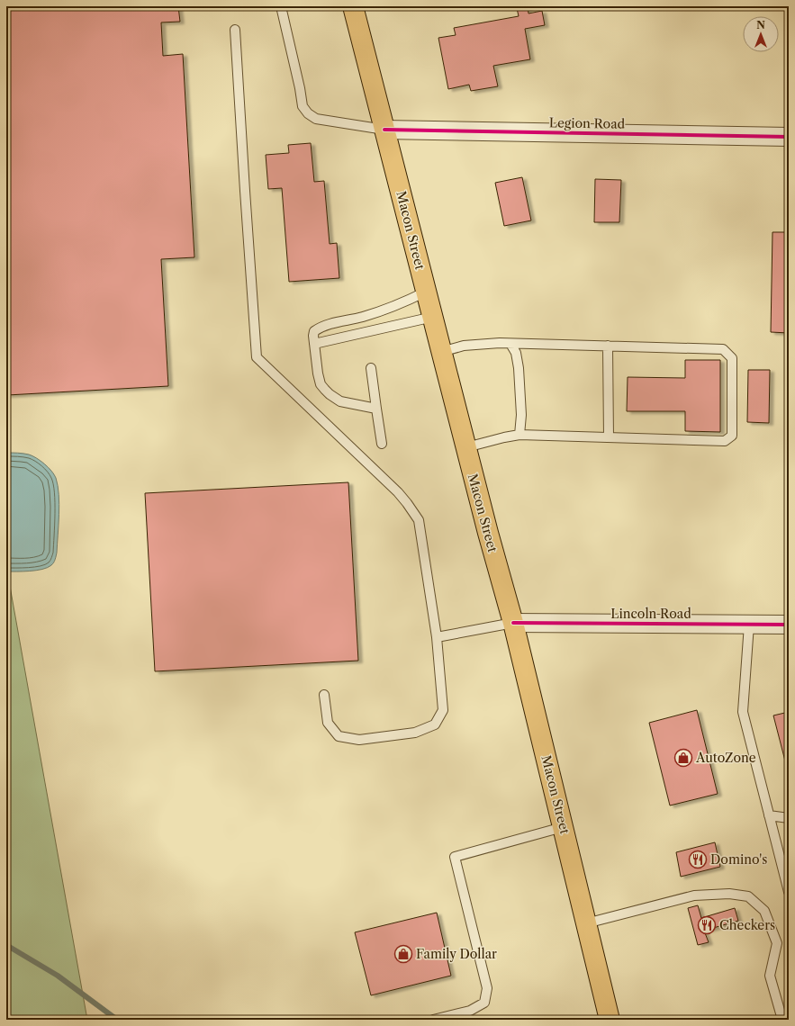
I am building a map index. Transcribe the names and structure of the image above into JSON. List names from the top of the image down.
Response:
{
  "streets": {
    "main road": ["Macon Street"],
    "street": ["Legion Road", "Lincoln Road"]
  },
  "crossings": [
    ["Legion Road", "Macon Street"],
    ["Macon Street", "Lincoln Road"]
  ],
  "places": {
    "shop": ["AutoZone", "Family Dollar"],
    "restaurant": ["Domino's", "Checkers"]
  },
  "north": "top"
}
